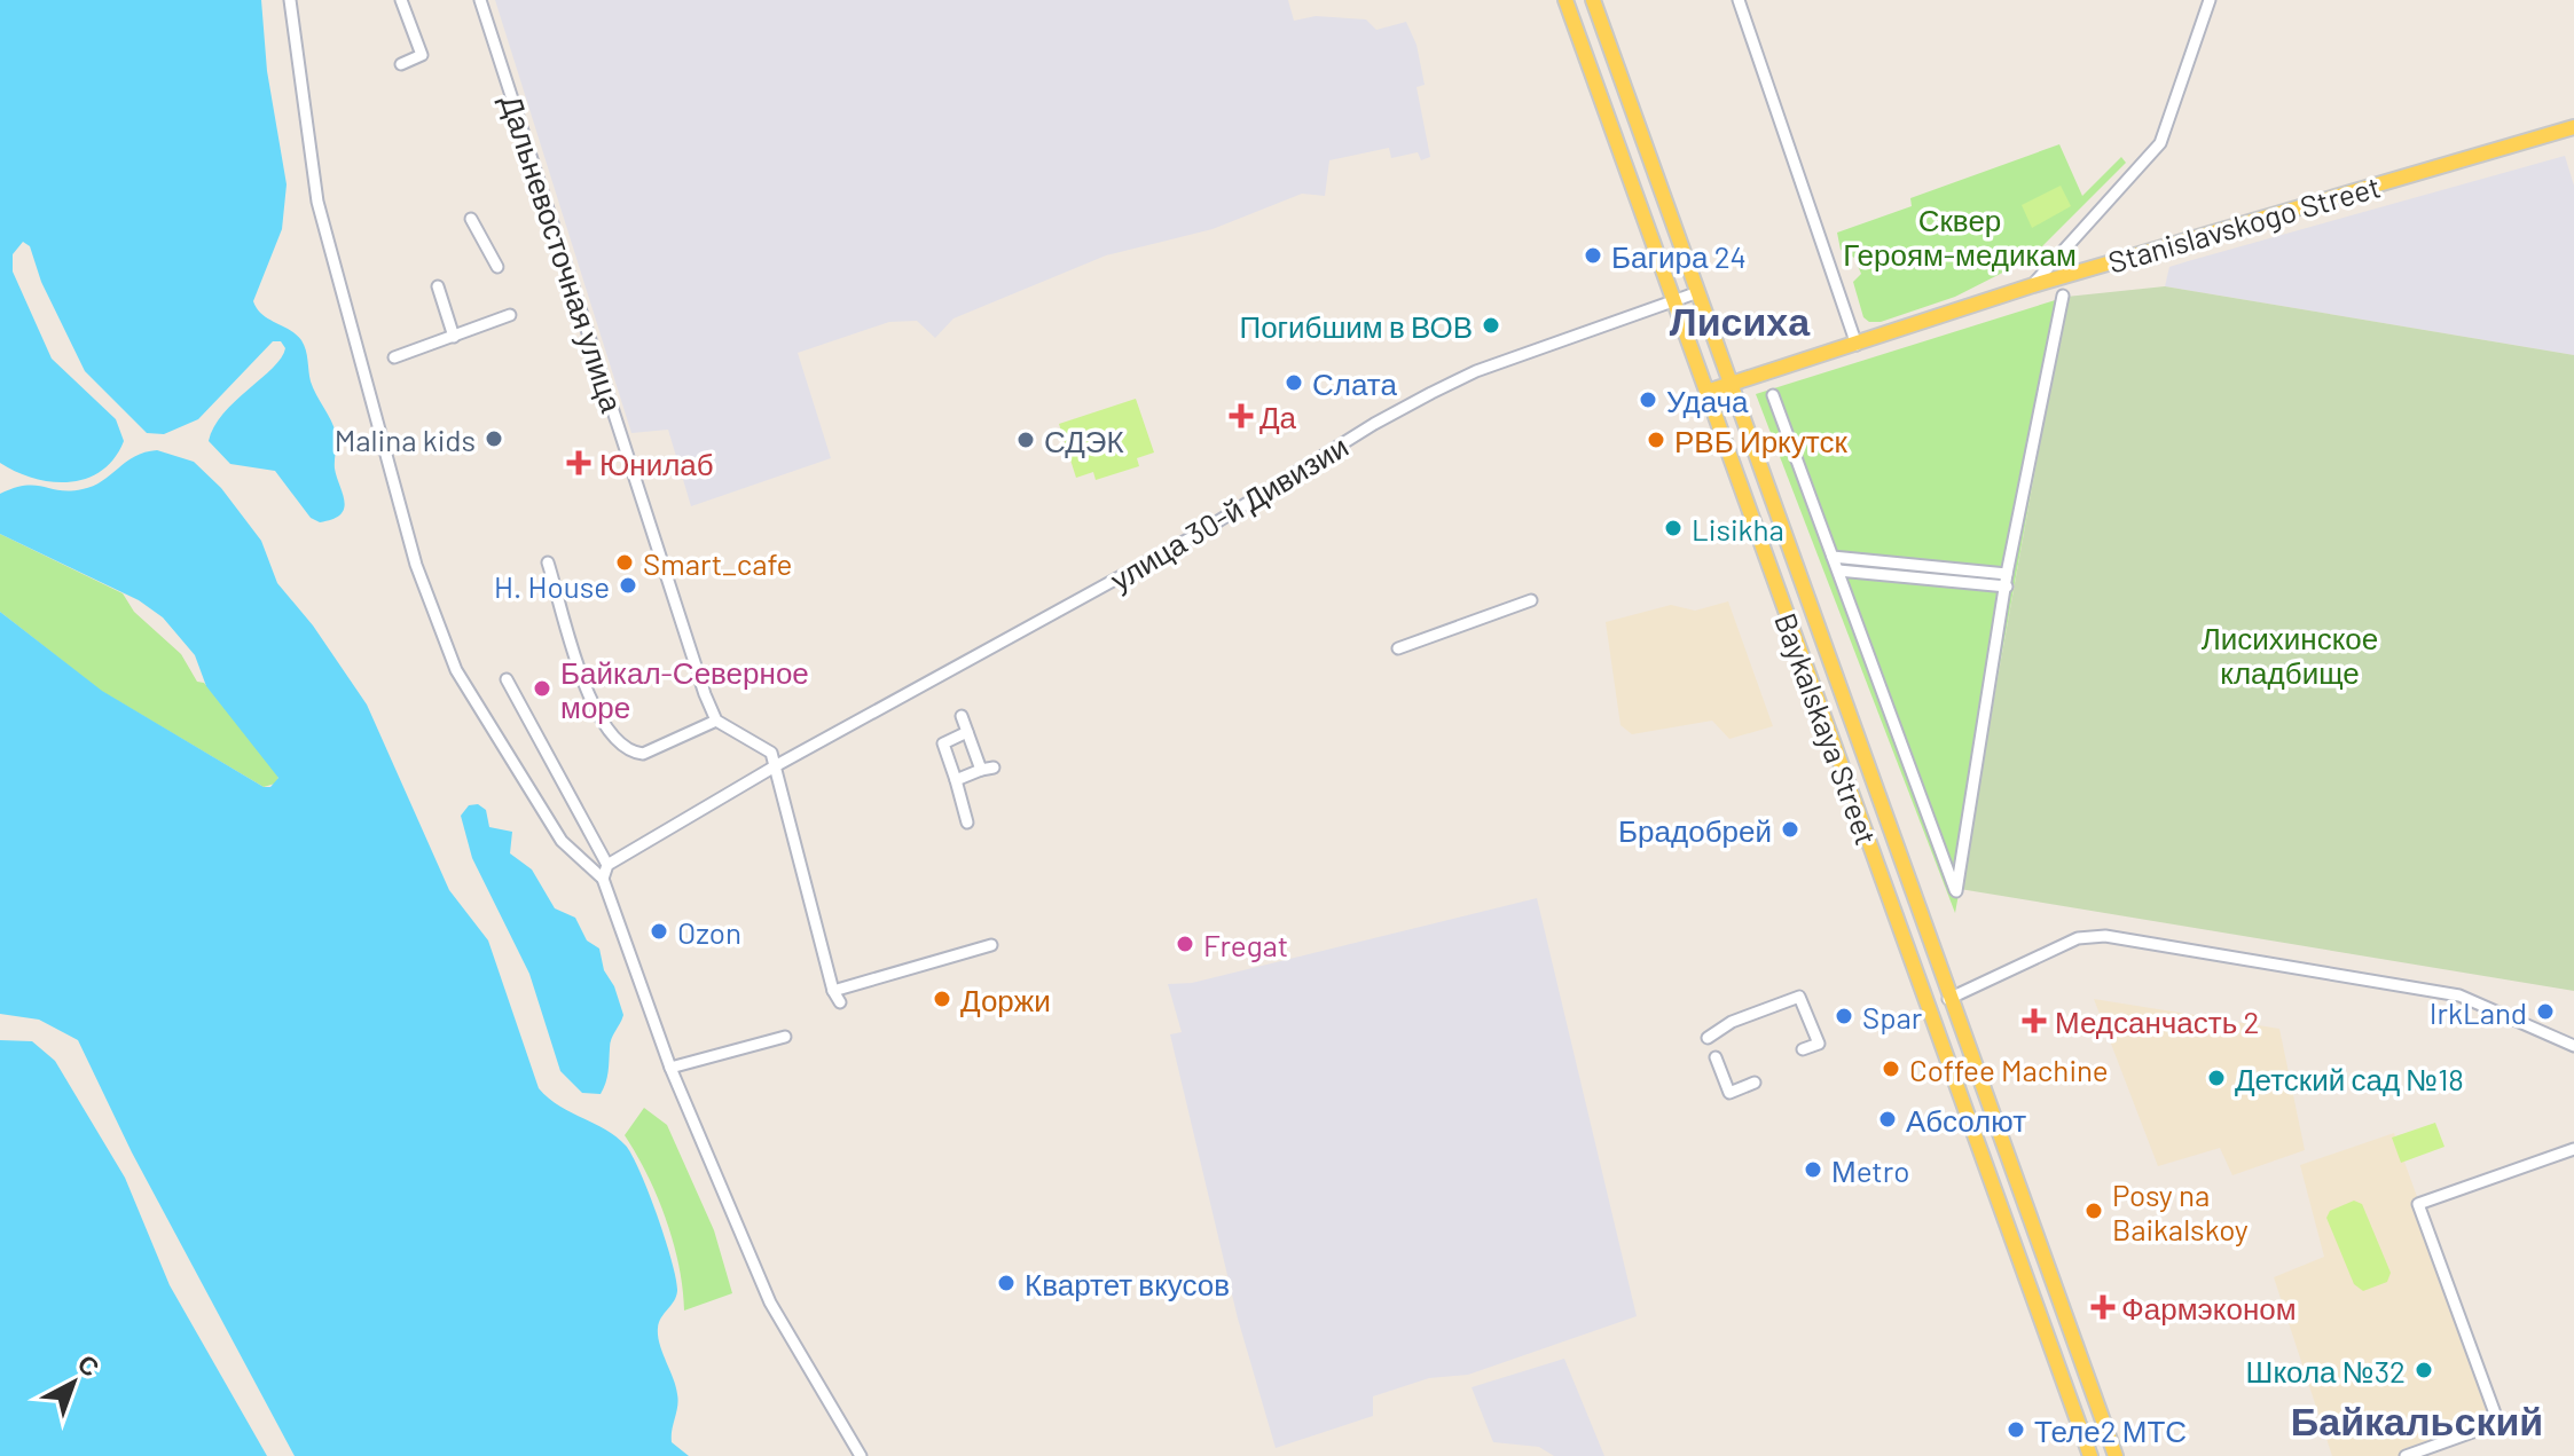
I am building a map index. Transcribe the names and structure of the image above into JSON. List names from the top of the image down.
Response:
{
  "streets": {
    "main road": ["Stanislavskogo Street", "Baykalskaya Street"],
    "street": ["Дальневосточная улица", "улица 30-й Дивизии"]
  },
  "crossings": [
    ["Stanislavskogo Street", "Baykalskaya Street"],
    ["улица 30-й Дивизии", "Baykalskaya Street"]
  ],
  "districts": ["Лисиха", "Байкальский"],
  "parks": ["Сквер Героям-медикам", "Лисихинское кладбище"],
  "places": {
    "other": [
      "Багира 24",
      "Погибшим в ВОВ",
      "Слата",
      "Удача",
      "Malina kids",
      "СДЭК",
      "РВБ Иркутск",
      "Lisikha",
      "Smart_cafe",
      "H. House",
      "Байкал-Северное море",
      "Брадобрей",
      "Ozon",
      "Fregat",
      "Доржи",
      "IrkLand",
      "Spar",
      "Coffee Machine",
      "Детский сад №18",
      "Абсолют",
      "Мetro",
      "Posy na Baikalskoy",
      "Квартет вкусов",
      "Школа №32",
      "Теле2 МТС"
    ],
    "health": [
      "Да",
      "Юнилаб",
      "Медсанчасть 2",
      "Фармэконом"
    ]
  },
  "north": "top right"
}
